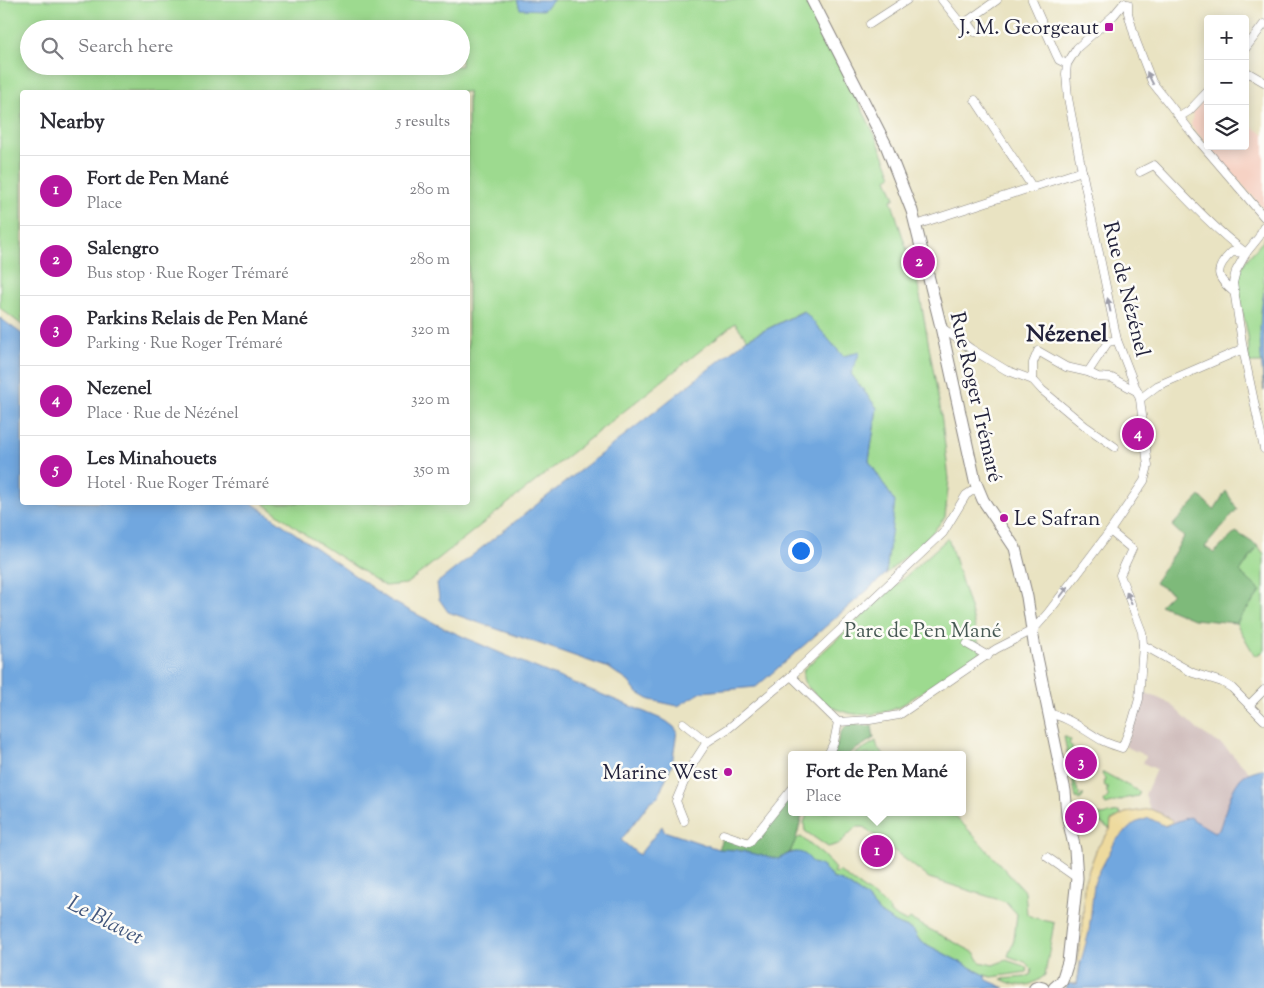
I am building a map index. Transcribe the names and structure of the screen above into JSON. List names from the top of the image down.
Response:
{
  "streets": {
    "street": ["Rue de Nézénel", "Rue Roger Trémaré"]
  },
  "crossings": [
    ["Rue de Nézénel", "Rue Roger Trémaré"]
  ],
  "one_way": ["Rue de Nézénel"],
  "districts": ["Nézenel"],
  "water": ["Le Blavet"],
  "parks": ["Parc de Pen Mané"],
  "places": {
    "transit": ["J. M. Georgeaut"],
    "other": ["Le Safran", "Marine West"]
  },
  "page": {
    "map_buttons": ["+", "−"],
    "search": "Search here",
    "heading": ["Nearby", "5 results"],
    "list": [
      {
        "mark": "1",
        "name": "Fort de Pen Mané",
        "note": "Place",
        "value": "280 m"
      },
      {
        "mark": "2",
        "name": "Salengro",
        "note": "Bus stop · Rue Roger Trémaré",
        "value": "280 m"
      },
      {
        "mark": "3",
        "name": "Parkins Relais de Pen Mané",
        "note": "Parking · Rue Roger Trémaré",
        "value": "320 m"
      },
      {
        "mark": "4",
        "name": "Nezenel",
        "note": "Place · Rue de Nézénel",
        "value": "320 m"
      },
      {
        "mark": "5",
        "name": "Les Minahouets",
        "note": "Hotel · Rue Roger Trémaré",
        "value": "350 m"
      }
    ],
    "pins": [
      "2",
      "4",
      "3",
      "5",
      "1"
    ],
    "popup": ["Fort de Pen Mané", "Place"]
  }
}
